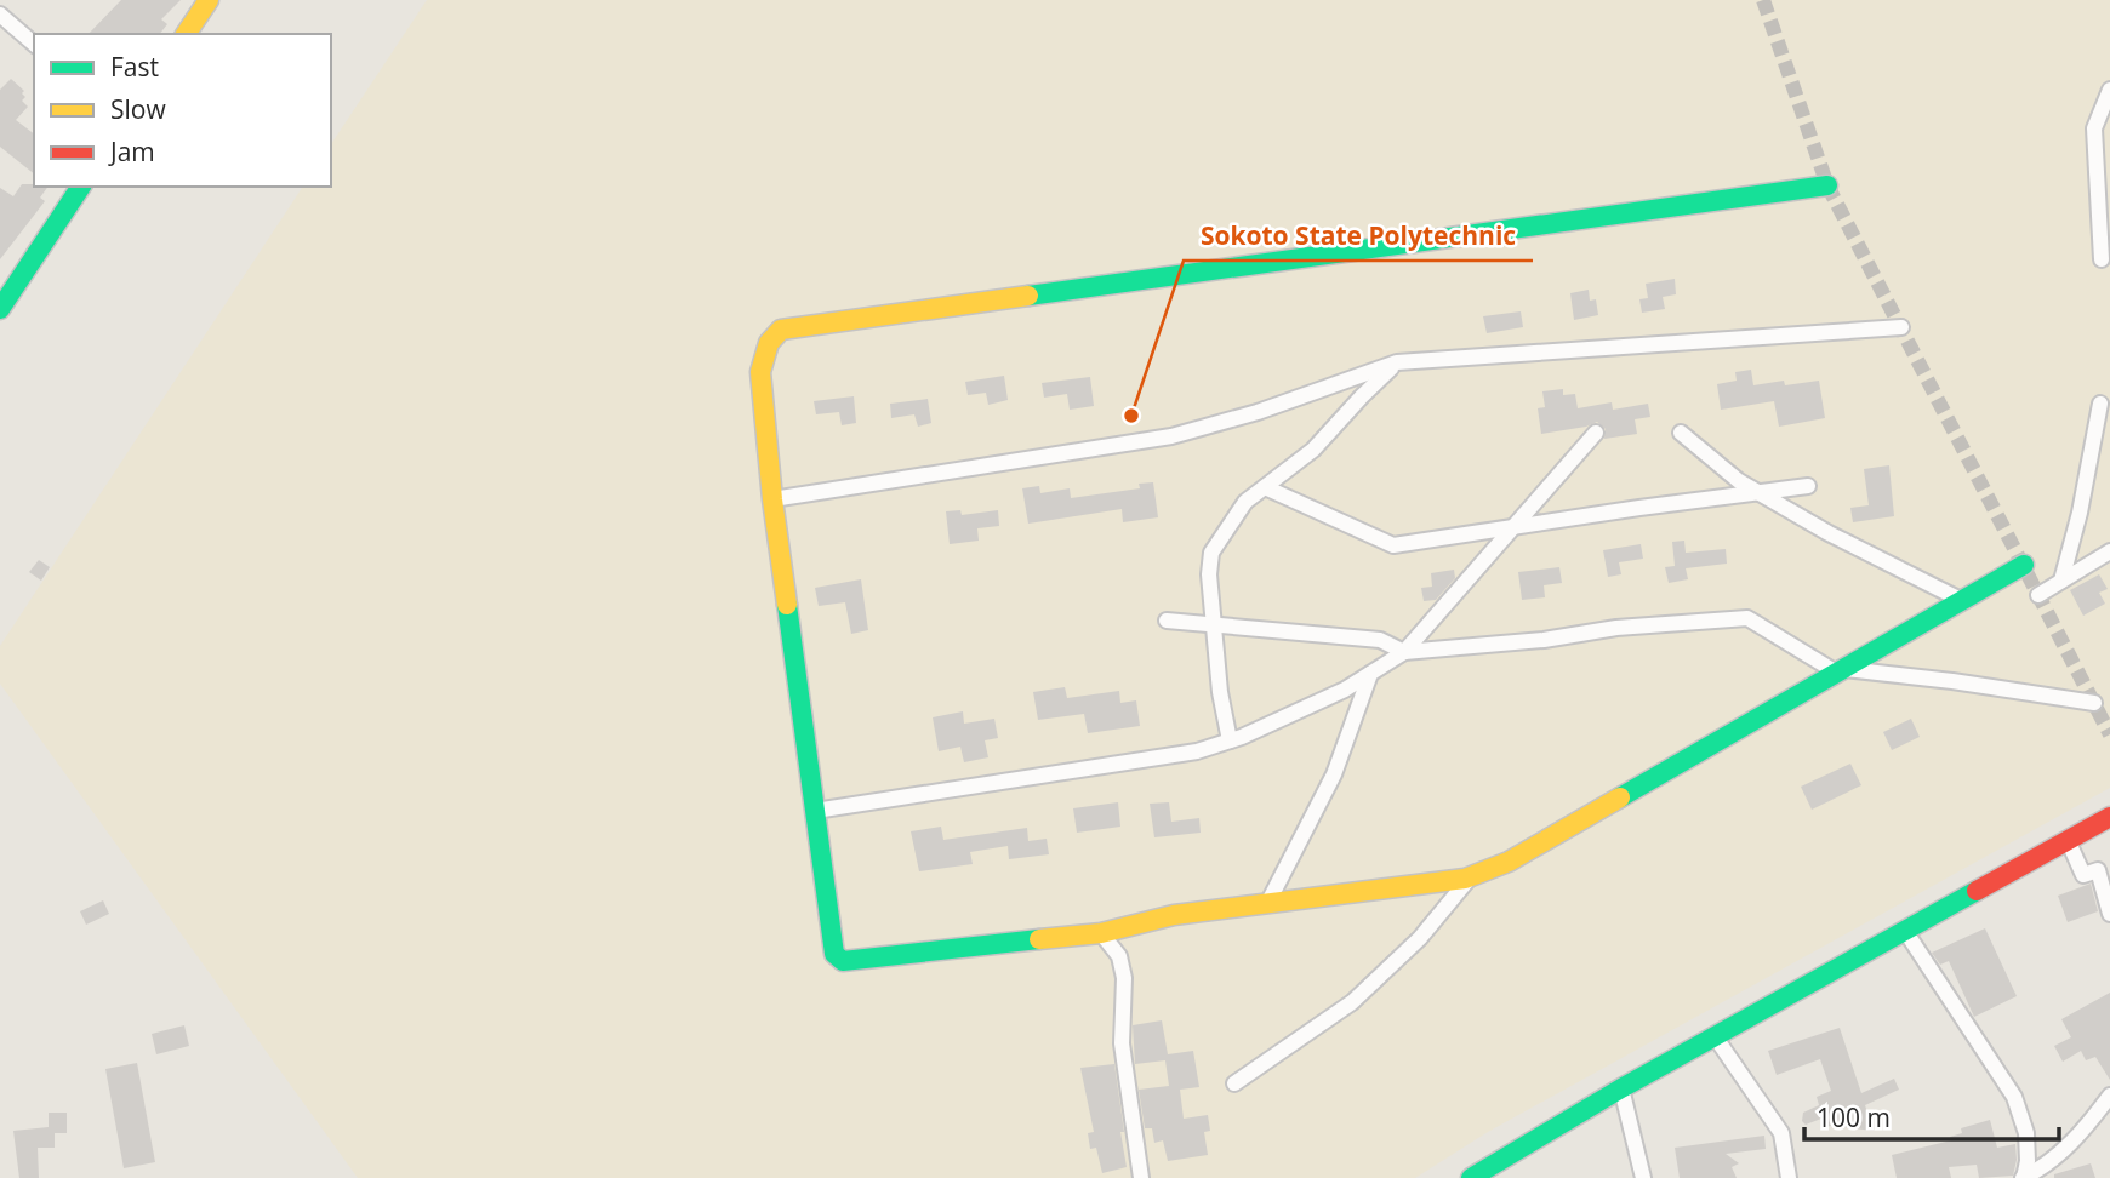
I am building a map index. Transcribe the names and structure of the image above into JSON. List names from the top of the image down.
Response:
{
  "places": ["Sokoto State Polytechnic"],
  "legend": ["Fast", "Slow", "Jam"],
  "scale_bar": "100 m"
}
